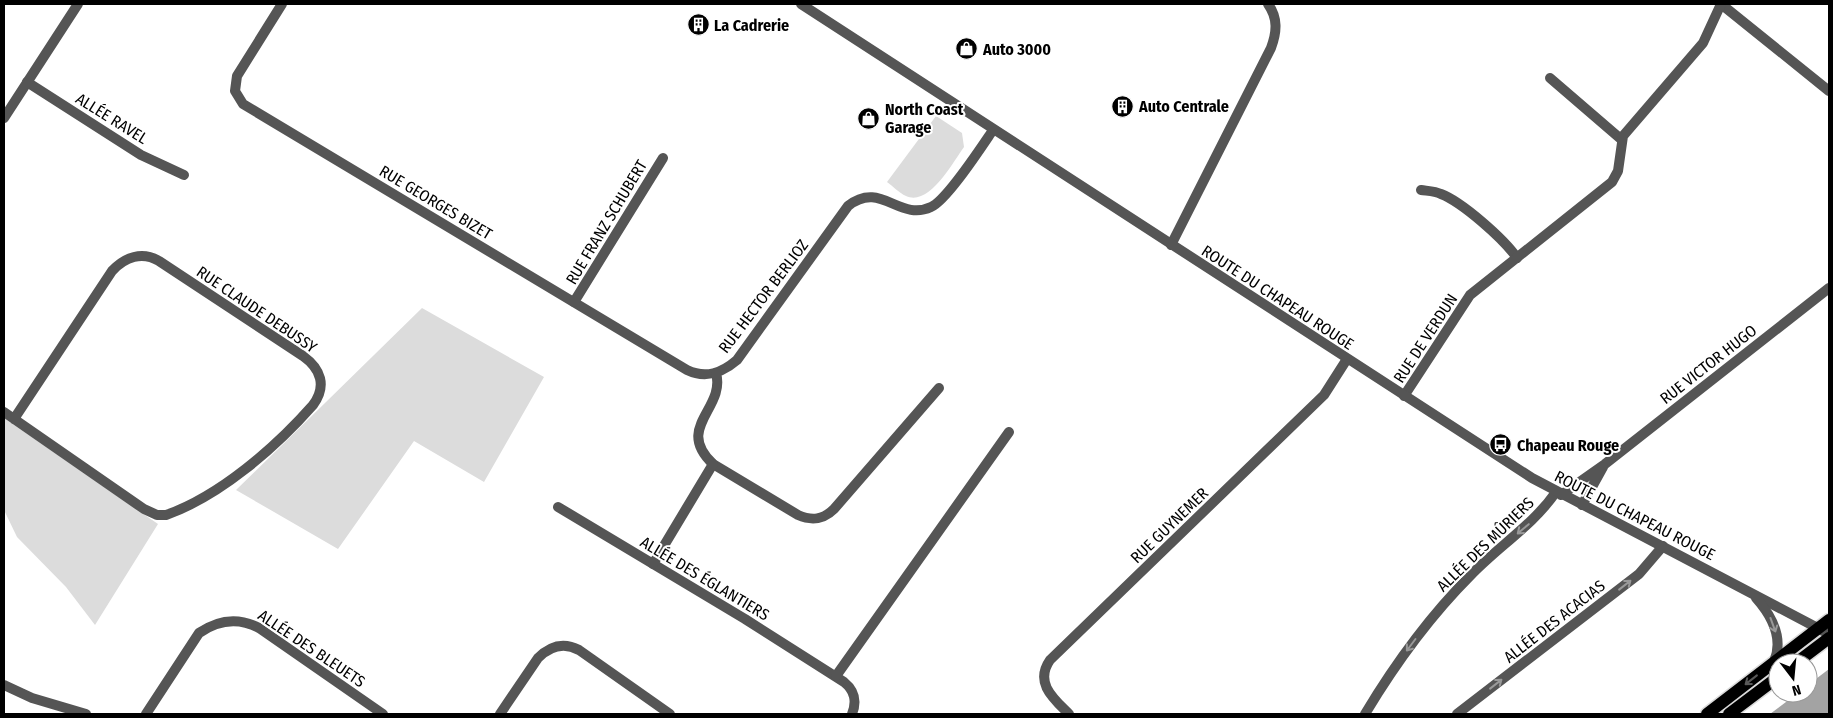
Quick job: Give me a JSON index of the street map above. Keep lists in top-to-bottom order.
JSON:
{
  "streets": {
    "street": [
      "ALLÉE RAVEL",
      "RUE GEORGES BIZET",
      "RUE FRANZ SCHUBERT",
      "RUE HECTOR BERLIOZ",
      "ROUTE DU CHAPEAU ROUGE",
      "RUE CLAUDE DEBUSSY",
      "RUE DE VERDUN",
      "RUE VICTOR HUGO",
      "RUE GUYNEMER",
      "ALLÉE DES MÛRIERS",
      "ALLÉE DES ÉGLANTIERS",
      "ALLÉE DES ACACIAS",
      "ALLÉE DES BLEUETS"
    ]
  },
  "crossings": [
    ["RUE GEORGES BIZET", "RUE FRANZ SCHUBERT"],
    ["RUE GEORGES BIZET", "RUE HECTOR BERLIOZ"],
    ["RUE HECTOR BERLIOZ", "ROUTE DU CHAPEAU ROUGE"],
    ["ROUTE DU CHAPEAU ROUGE", "RUE DE VERDUN"],
    ["ROUTE DU CHAPEAU ROUGE", "RUE VICTOR HUGO"],
    ["ROUTE DU CHAPEAU ROUGE", "RUE GUYNEMER"],
    ["ROUTE DU CHAPEAU ROUGE", "ALLÉE DES MÛRIERS"],
    ["ROUTE DU CHAPEAU ROUGE", "ALLÉE DES ACACIAS"],
    ["RUE VICTOR HUGO", "ALLÉE DES MÛRIERS"]
  ],
  "one_way": ["ALLÉE DES MÛRIERS", "ALLÉE DES ACACIAS"],
  "places": {
    "building": ["La Cadrerie", "Auto Centrale"],
    "shop": ["Auto 3000", "North Coast Garage"],
    "bus stop": ["Chapeau Rouge"]
  },
  "north": "bottom"
}
